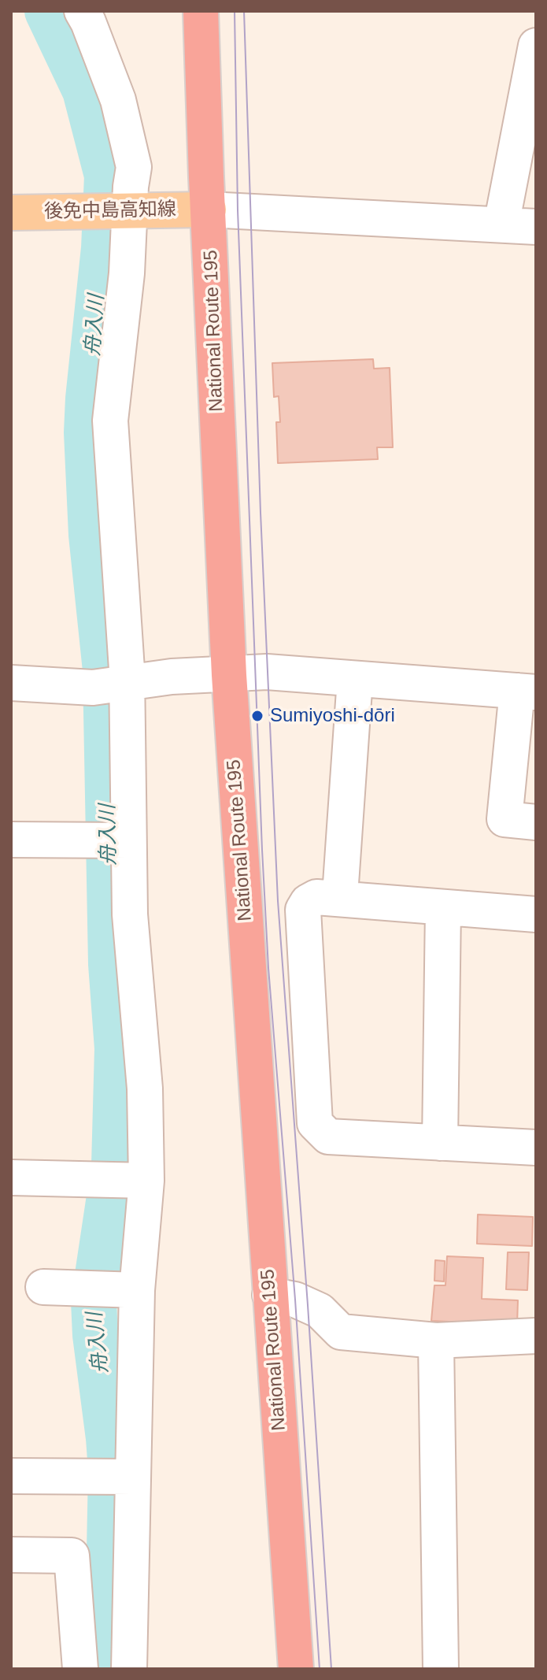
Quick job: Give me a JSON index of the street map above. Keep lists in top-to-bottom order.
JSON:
{
  "streets": {
    "highway": ["National Route 195"],
    "main road": ["後免中島高知線"]
  },
  "crossings": [
    ["後免中島高知線", "National Route 195"]
  ],
  "water": ["舟入川"],
  "places": ["Sumiyoshi-dōri"]
}
